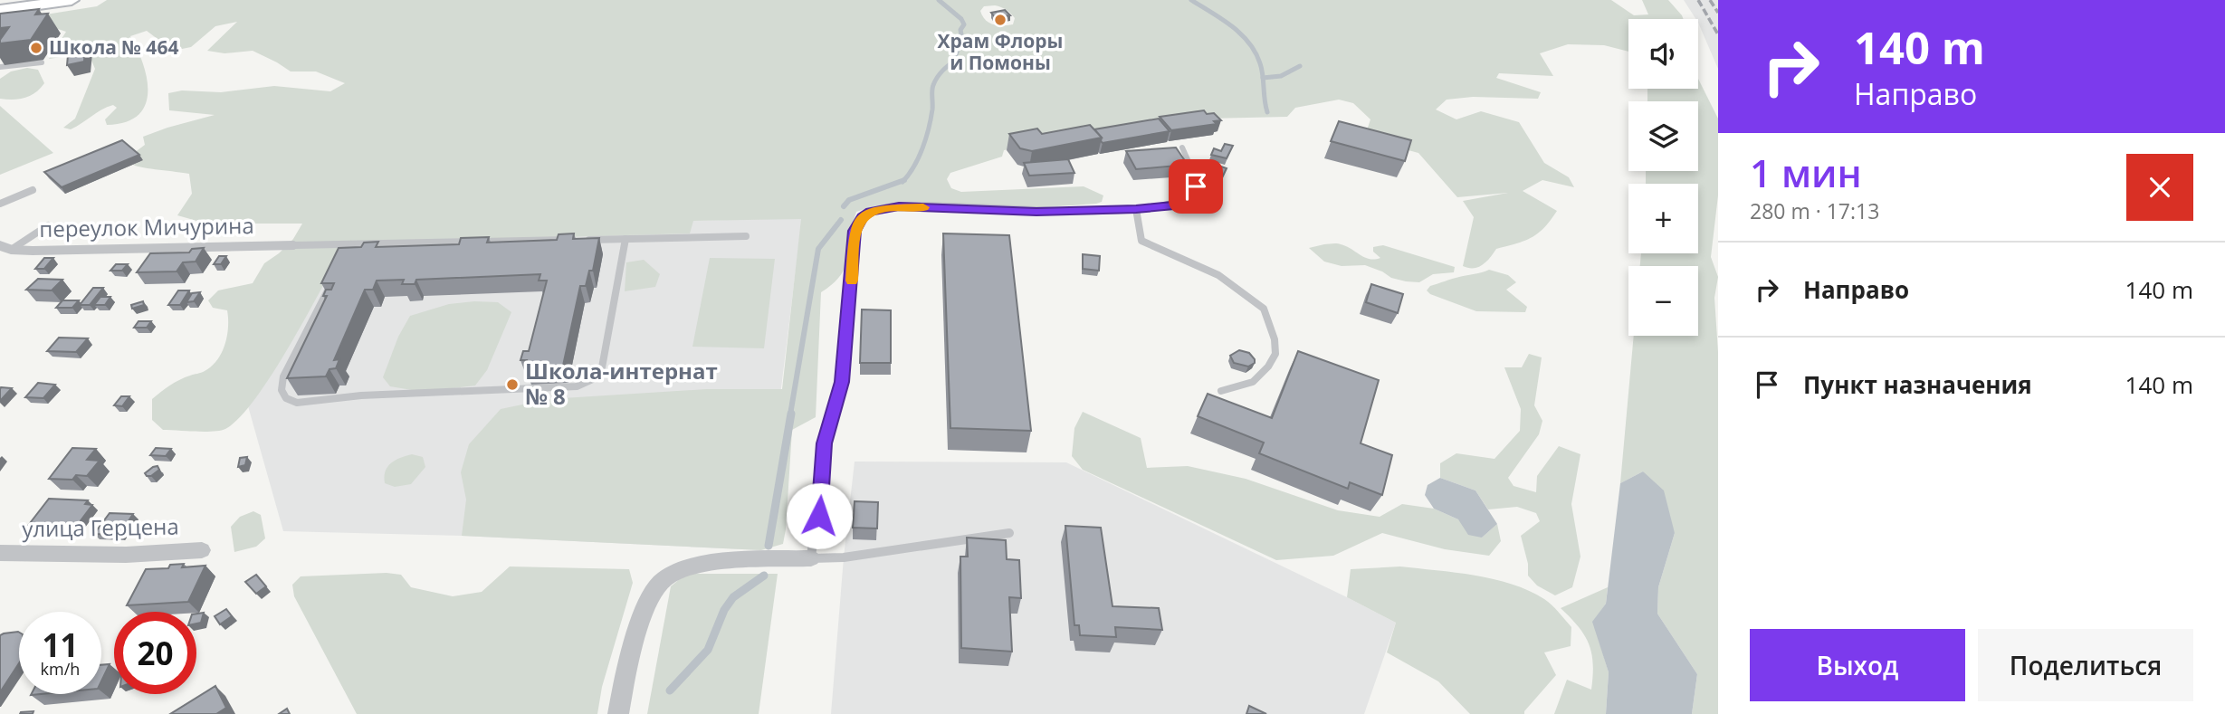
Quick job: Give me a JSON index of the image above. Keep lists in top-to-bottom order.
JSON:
{
  "streets": {
    "street": ["переулок Мичурина", "улица Герцена"]
  },
  "places": ["Храм Флоры и Помоны", "Школа № 464", "Школа-интернат № 8"],
  "page": {
    "turn": ["140 m", "Направо"],
    "map_buttons": ["+", "−"],
    "heading": ["1 мин", "280 m · 17:13"],
    "list": [
      {
        "name": "Направо",
        "value": "140 m"
      },
      {
        "name": "Пункт назначения",
        "value": "140 m"
      }
    ],
    "speed": "11 km/h",
    "limit": "20",
    "buttons": ["Выход", "Поделиться"]
  }
}
